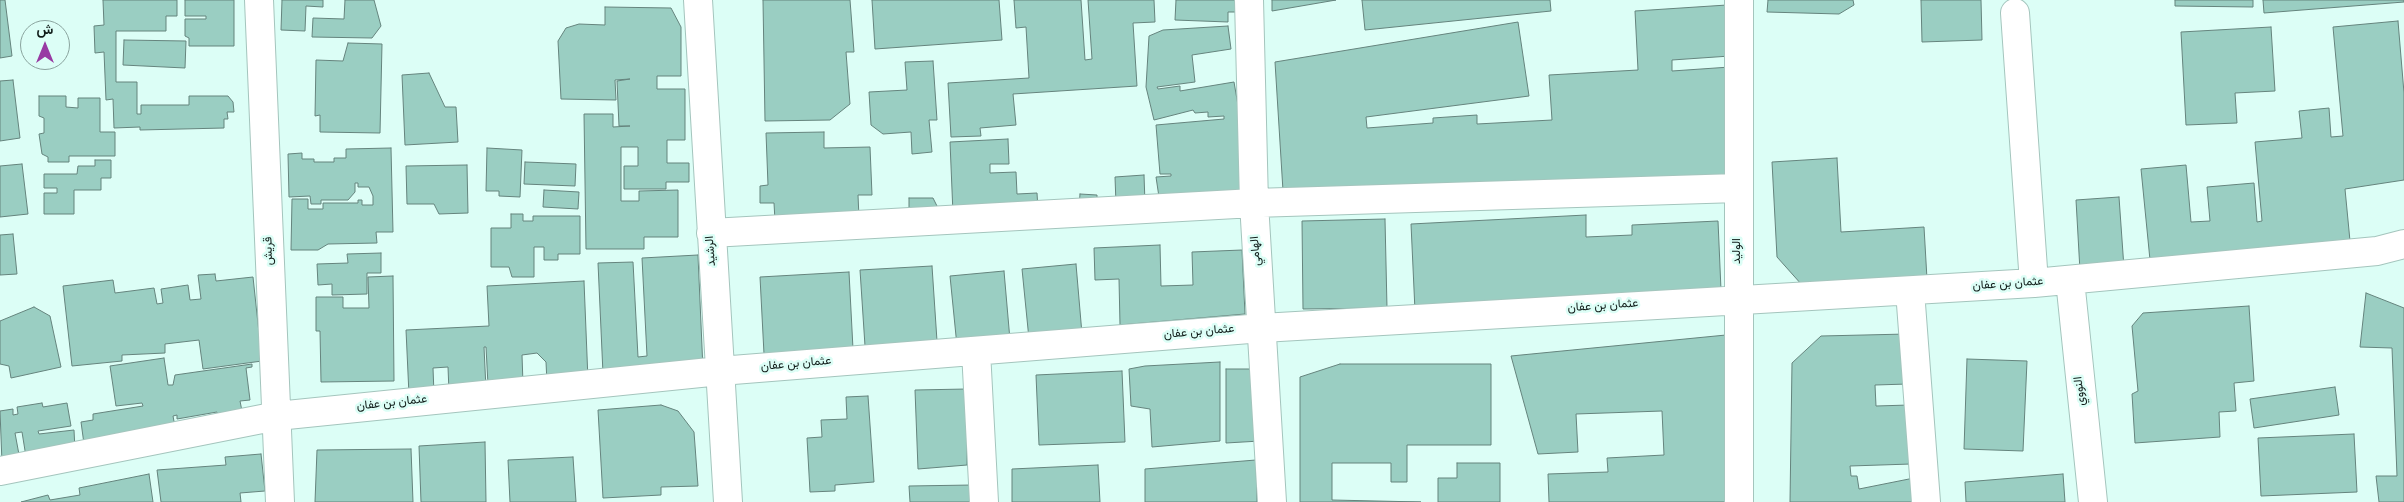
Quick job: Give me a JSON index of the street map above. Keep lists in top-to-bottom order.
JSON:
{
  "streets": {
    "street": [
      "قريش",
      "الرشيد",
      "الهامي",
      "الوليد",
      "عثمان بن عفان",
      "النووي"
    ]
  },
  "crossings": [
    ["قريش", "عثمان بن عفان"],
    ["الرشيد", "عثمان بن عفان"],
    ["الهامي", "عثمان بن عفان"],
    ["الوليد", "عثمان بن عفان"],
    ["عثمان بن عفان", "النووي"]
  ],
  "north": "top"
}
